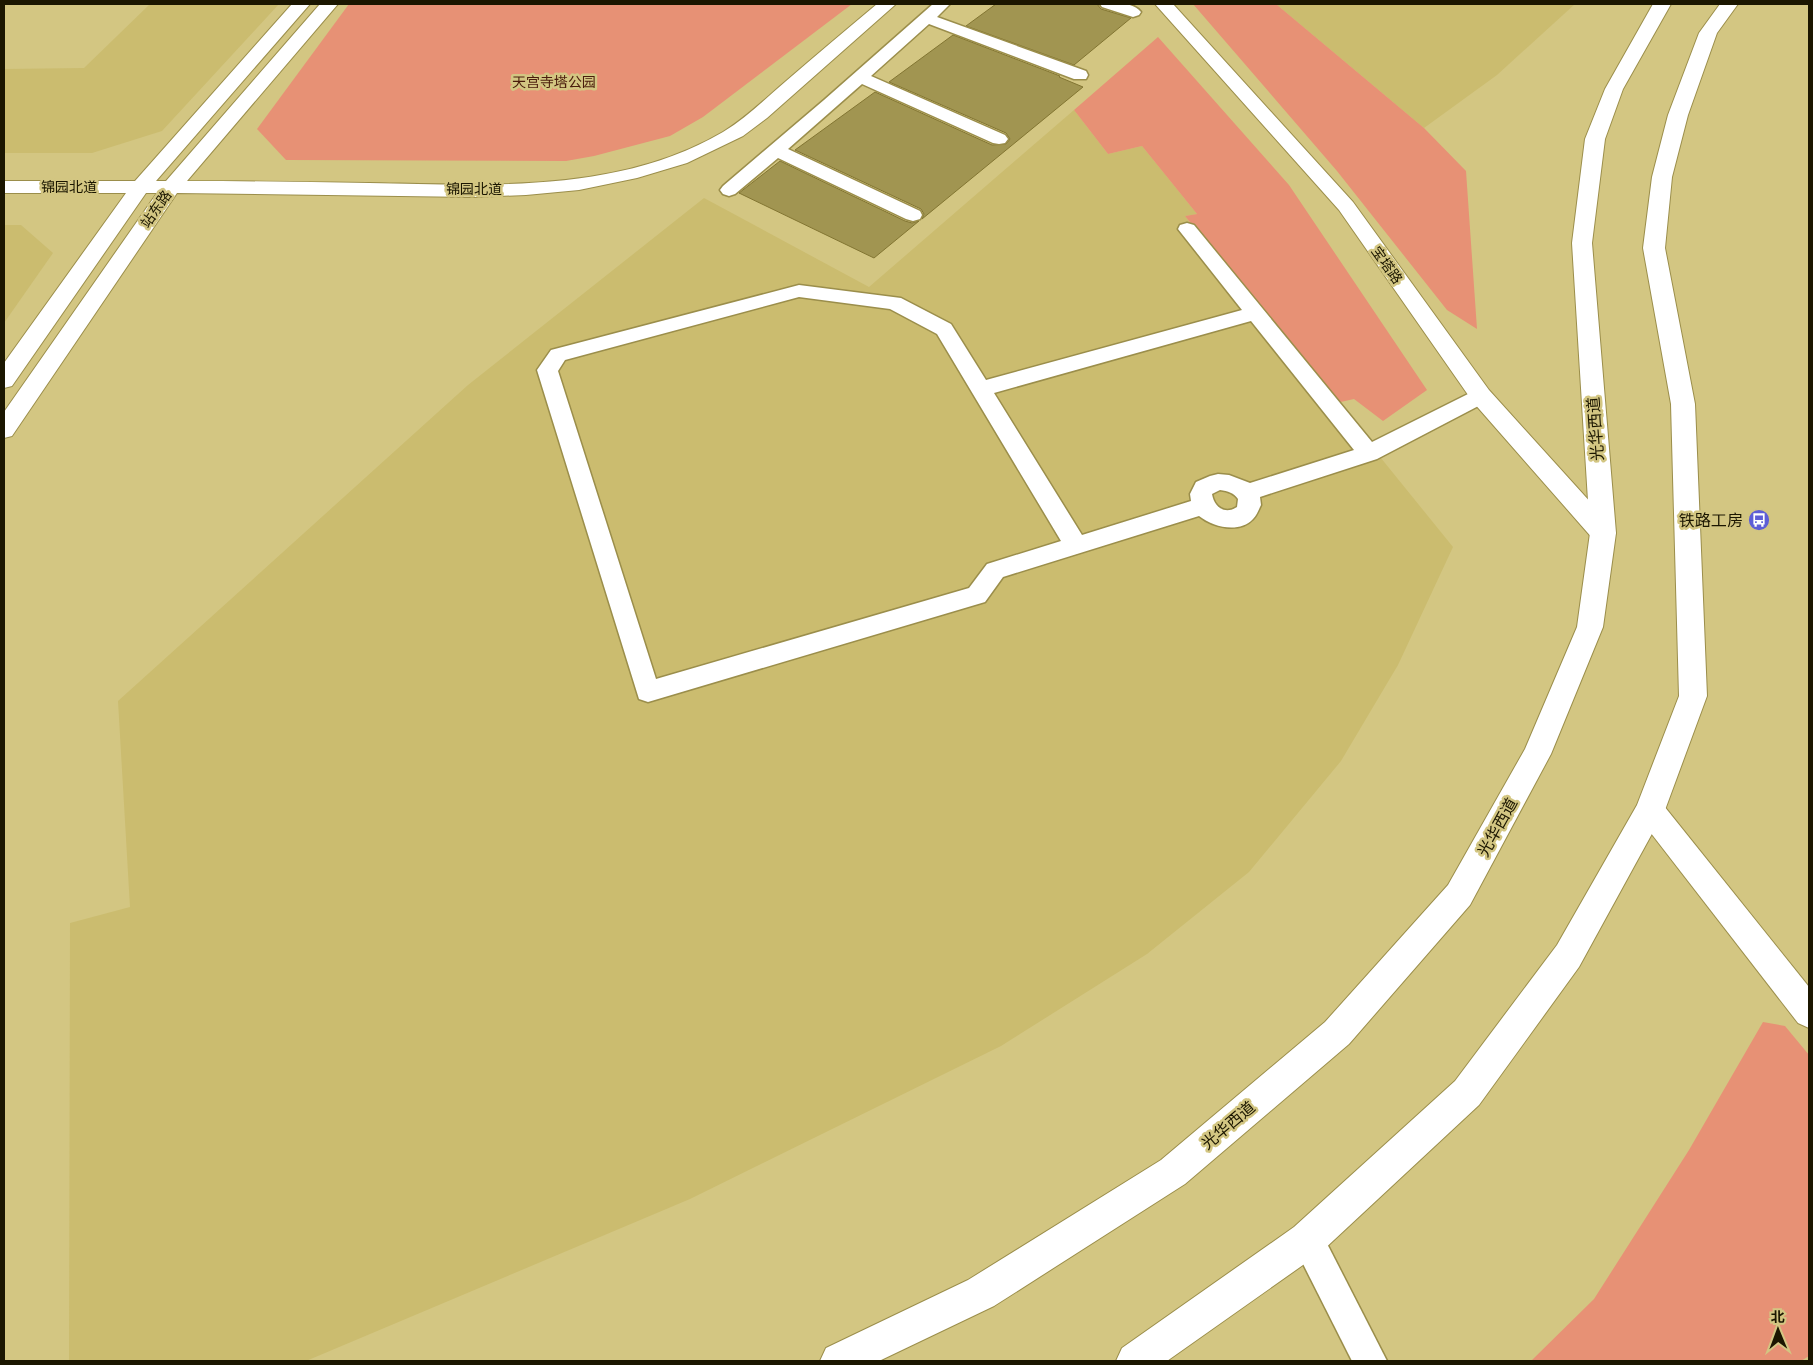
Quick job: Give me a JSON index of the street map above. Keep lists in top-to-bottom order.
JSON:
{
  "streets": {
    "street": [
      "锦园北道",
      "站东路",
      "宝塔路",
      "光华西道"
    ]
  },
  "crossings": [
    ["锦园北道", "站东路"],
    ["宝塔路", "光华西道"]
  ],
  "parks": ["天宫寺塔公园"],
  "places": {
    "bus stop": ["铁路工房"]
  },
  "north": "top"
}
